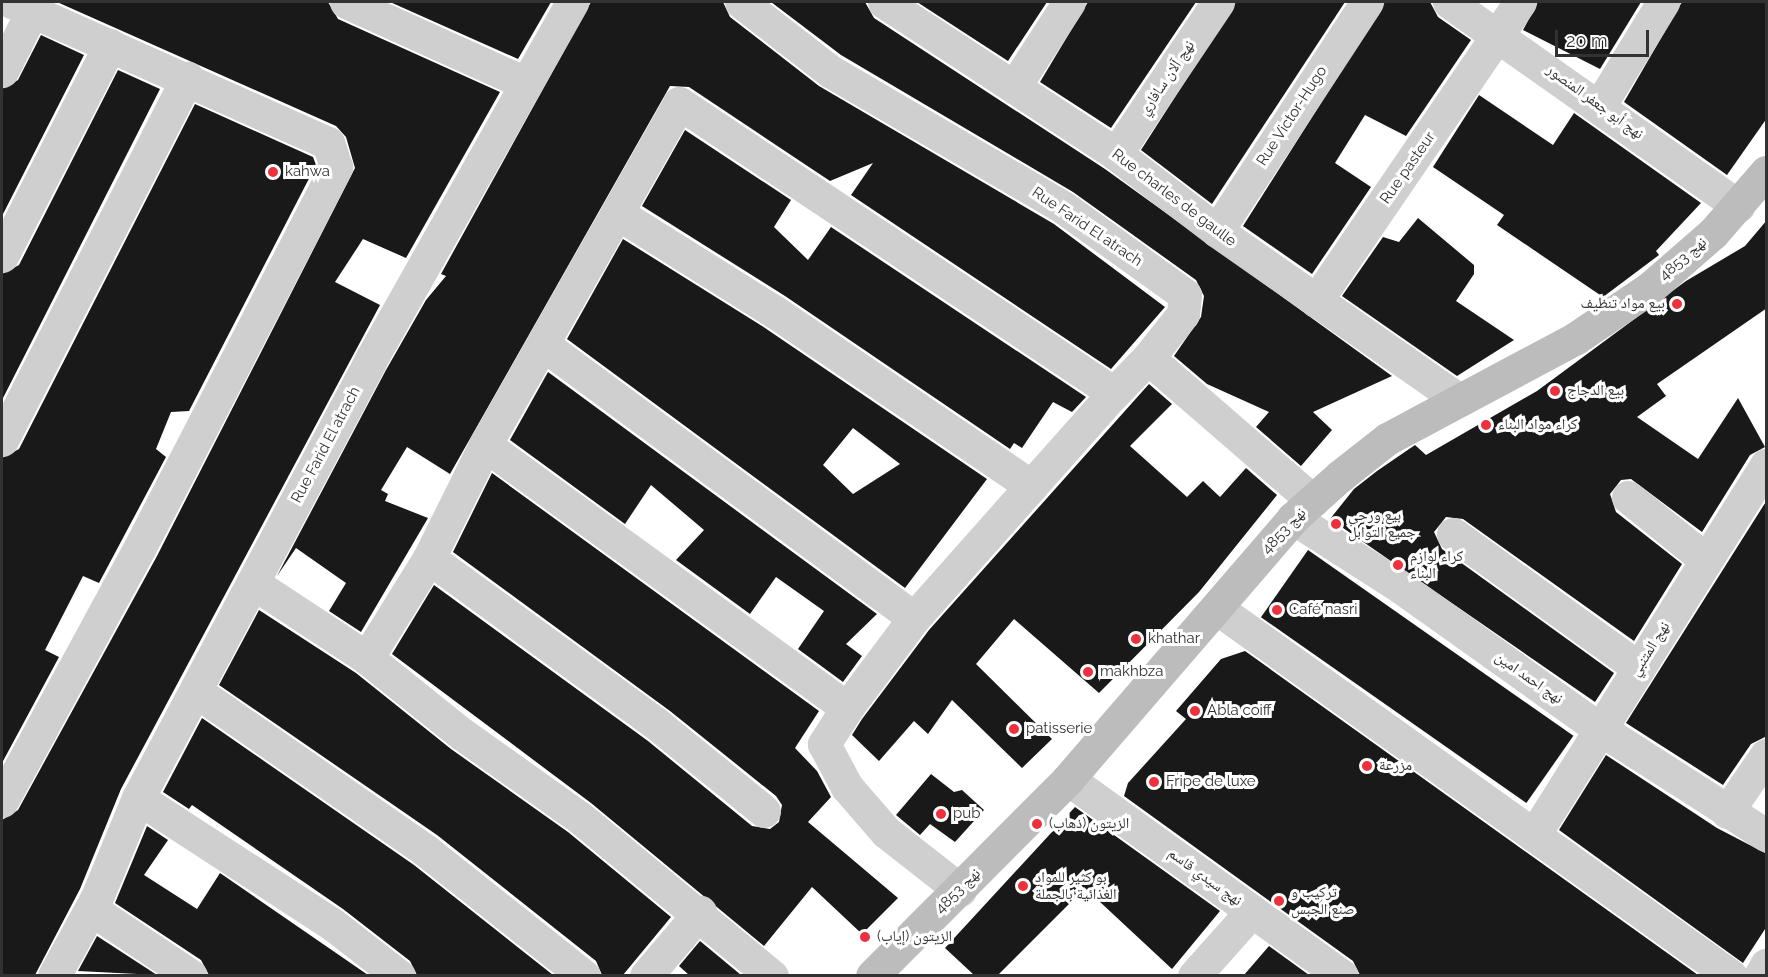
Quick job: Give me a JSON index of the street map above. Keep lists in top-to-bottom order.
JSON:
{
  "streets": {
    "street": [
      "نهج آلان سافاري",
      "نهج أبو جعفر المنصور",
      "Rue Victor-Hugo",
      "Rue pasteur",
      "Rue charles de gaulle",
      "Rue Farid El atrach",
      "نهج 4853",
      "نهج المتنبي",
      "نهج احمد امين",
      "نهج سيدي قاسم"
    ]
  },
  "crossings": [
    ["نهج آلان سافاري", "Rue charles de gaulle"],
    ["نهج أبو جعفر المنصور", "Rue pasteur"],
    ["نهج أبو جعفر المنصور", "نهج 4853"],
    ["Rue Victor-Hugo", "Rue charles de gaulle"],
    ["Rue pasteur", "Rue charles de gaulle"],
    ["Rue charles de gaulle", "نهج 4853"],
    ["نهج 4853", "نهج احمد امين"],
    ["نهج 4853", "نهج سيدي قاسم"],
    ["نهج المتنبي", "نهج احمد امين"]
  ],
  "places": [
    "kahwa",
    "بيع مواد تنظيف",
    "بيع الدجاج",
    "كراء مواد البناء",
    "بيع ورحي جميع التوابل",
    "كراء لوازم البناء",
    "Café nasri",
    "khathar",
    "makhbza",
    "Abla coiff",
    "patisserie",
    "مزرعة",
    "Fripe de luxe",
    "pub",
    "الزيتون (ذهاب)",
    "بو كثير للمواد الغذائية بالجملة",
    "تركيب و صنع الجبس",
    "الزيتون (إياب)"
  ],
  "scale_bar": "20 m"
}
